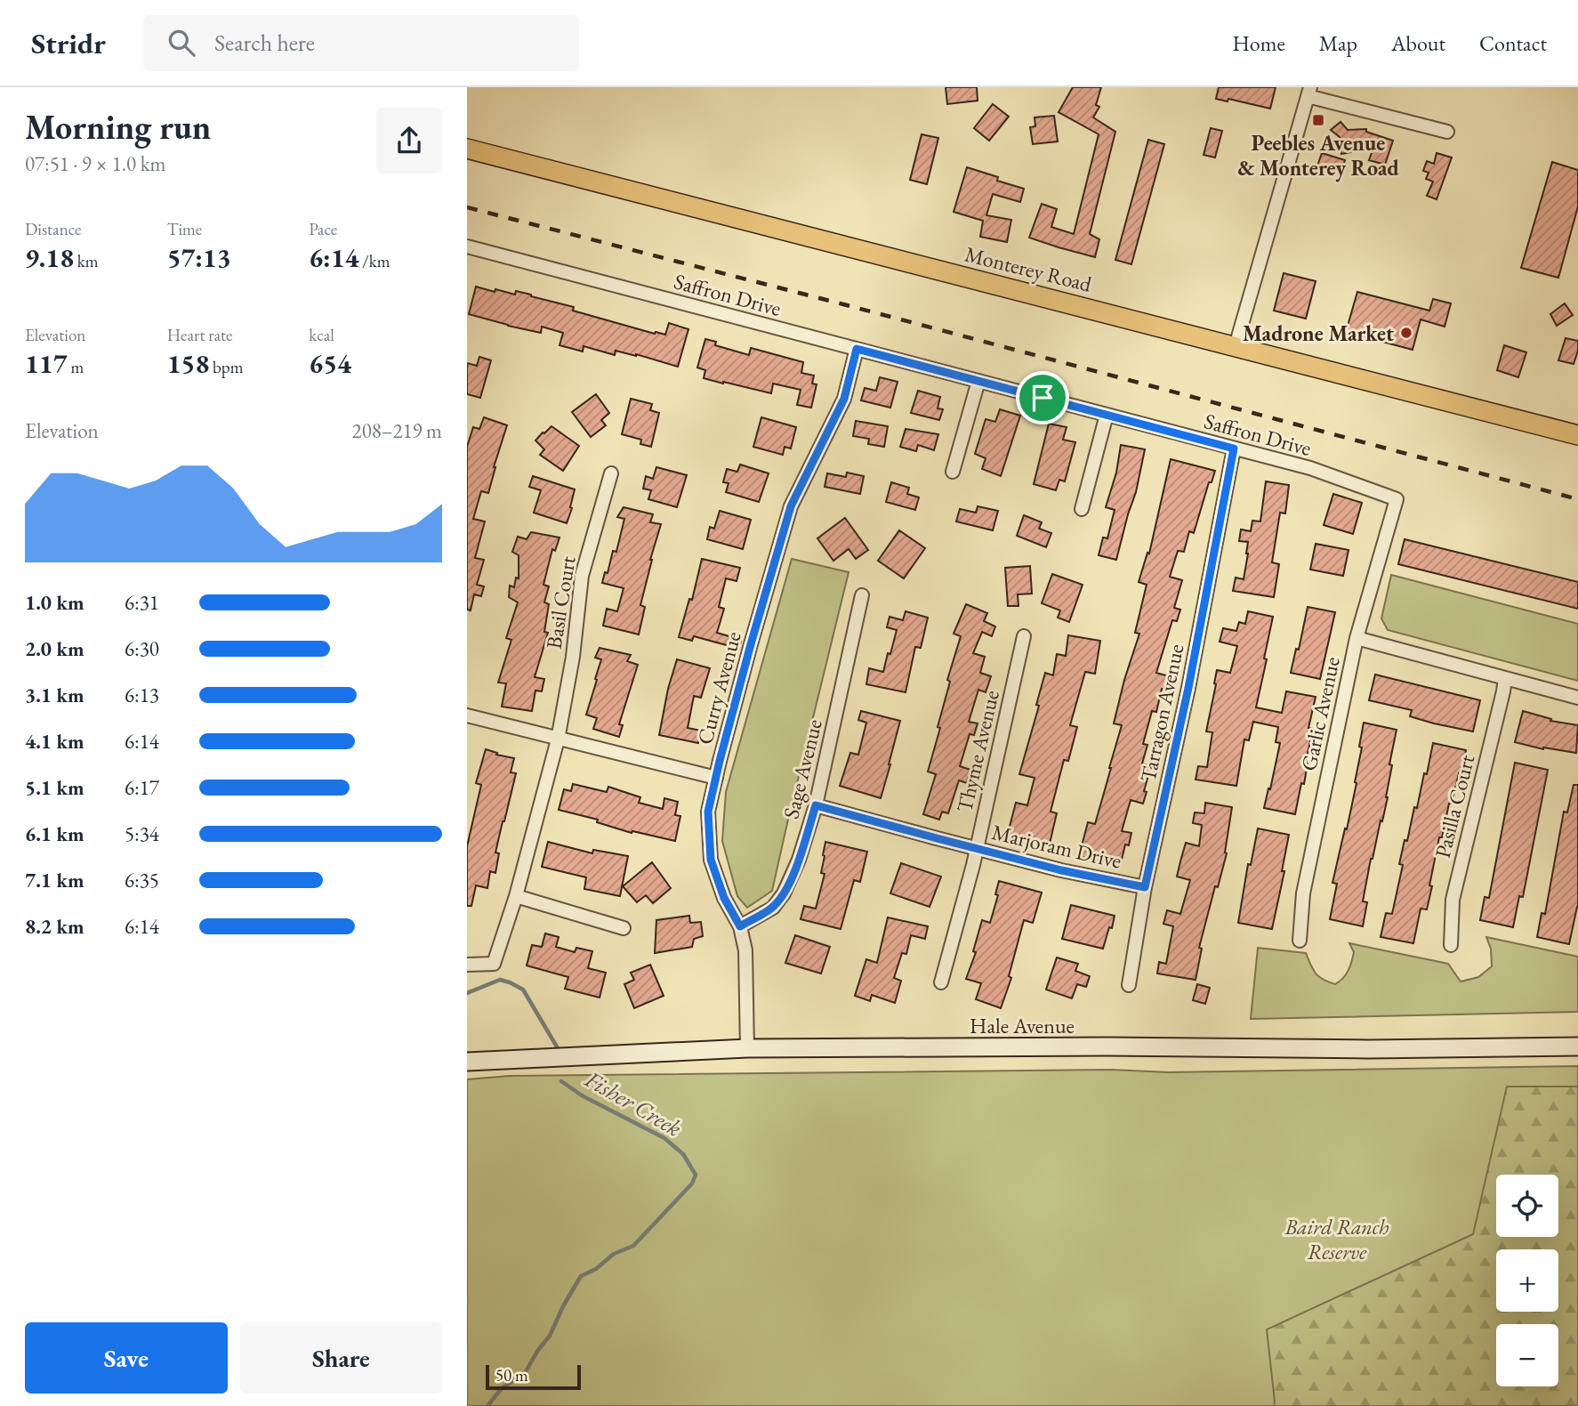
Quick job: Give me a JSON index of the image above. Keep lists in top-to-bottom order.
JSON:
{
  "streets": {
    "main road": ["Monterey Road", "Hale Avenue"],
    "street": [
      "Saffron Drive",
      "Basil Court",
      "Curry Avenue",
      "Tarragon Avenue",
      "Garlic Avenue",
      "Thyme Avenue",
      "Sage Avenue",
      "Pasilla Court",
      "Marjoram Drive"
    ]
  },
  "crossings": [
    ["Saffron Drive", "Curry Avenue"],
    ["Saffron Drive", "Tarragon Avenue"],
    ["Saffron Drive", "Garlic Avenue"],
    ["Curry Avenue", "Sage Avenue"],
    ["Curry Avenue", "Hale Avenue"],
    ["Tarragon Avenue", "Marjoram Drive"],
    ["Thyme Avenue", "Marjoram Drive"],
    ["Sage Avenue", "Marjoram Drive"]
  ],
  "water": ["Fisher Creek"],
  "parks": ["Baird Ranch Reserve"],
  "places": {
    "transit": ["Peebles Avenue & Monterey Road"],
    "other": ["Madrone Market"]
  },
  "scale_bar": "50 m",
  "page": {
    "header": "Stridr",
    "search": "Search here",
    "nav": [
      "Home",
      "Map",
      "About",
      "Contact"
    ],
    "heading": ["Morning run", "07:51 · 9 × 1.0 km"],
    "stats": [
      ["Distance", "9.18 km"],
      ["Time", "57:13"],
      ["Pace", "6:14 /km"],
      ["Elevation", "117 m"],
      ["Heart rate", "158 bpm"],
      ["kcal", "654"]
    ],
    "chart": ["Elevation", "208–219 m"],
    "list": [
      {
        "name": "1.0 km",
        "note": "6:31"
      },
      {
        "name": "2.0 km",
        "note": "6:30"
      },
      {
        "name": "3.1 km",
        "note": "6:13"
      },
      {
        "name": "4.1 km",
        "note": "6:14"
      },
      {
        "name": "5.1 km",
        "note": "6:17"
      },
      {
        "name": "6.1 km",
        "note": "5:34"
      },
      {
        "name": "7.1 km",
        "note": "6:35"
      },
      {
        "name": "8.2 km",
        "note": "6:14"
      }
    ],
    "map_buttons": ["+", "−"],
    "buttons": ["Save", "Share"],
    "scale": "50 m"
  }
}
